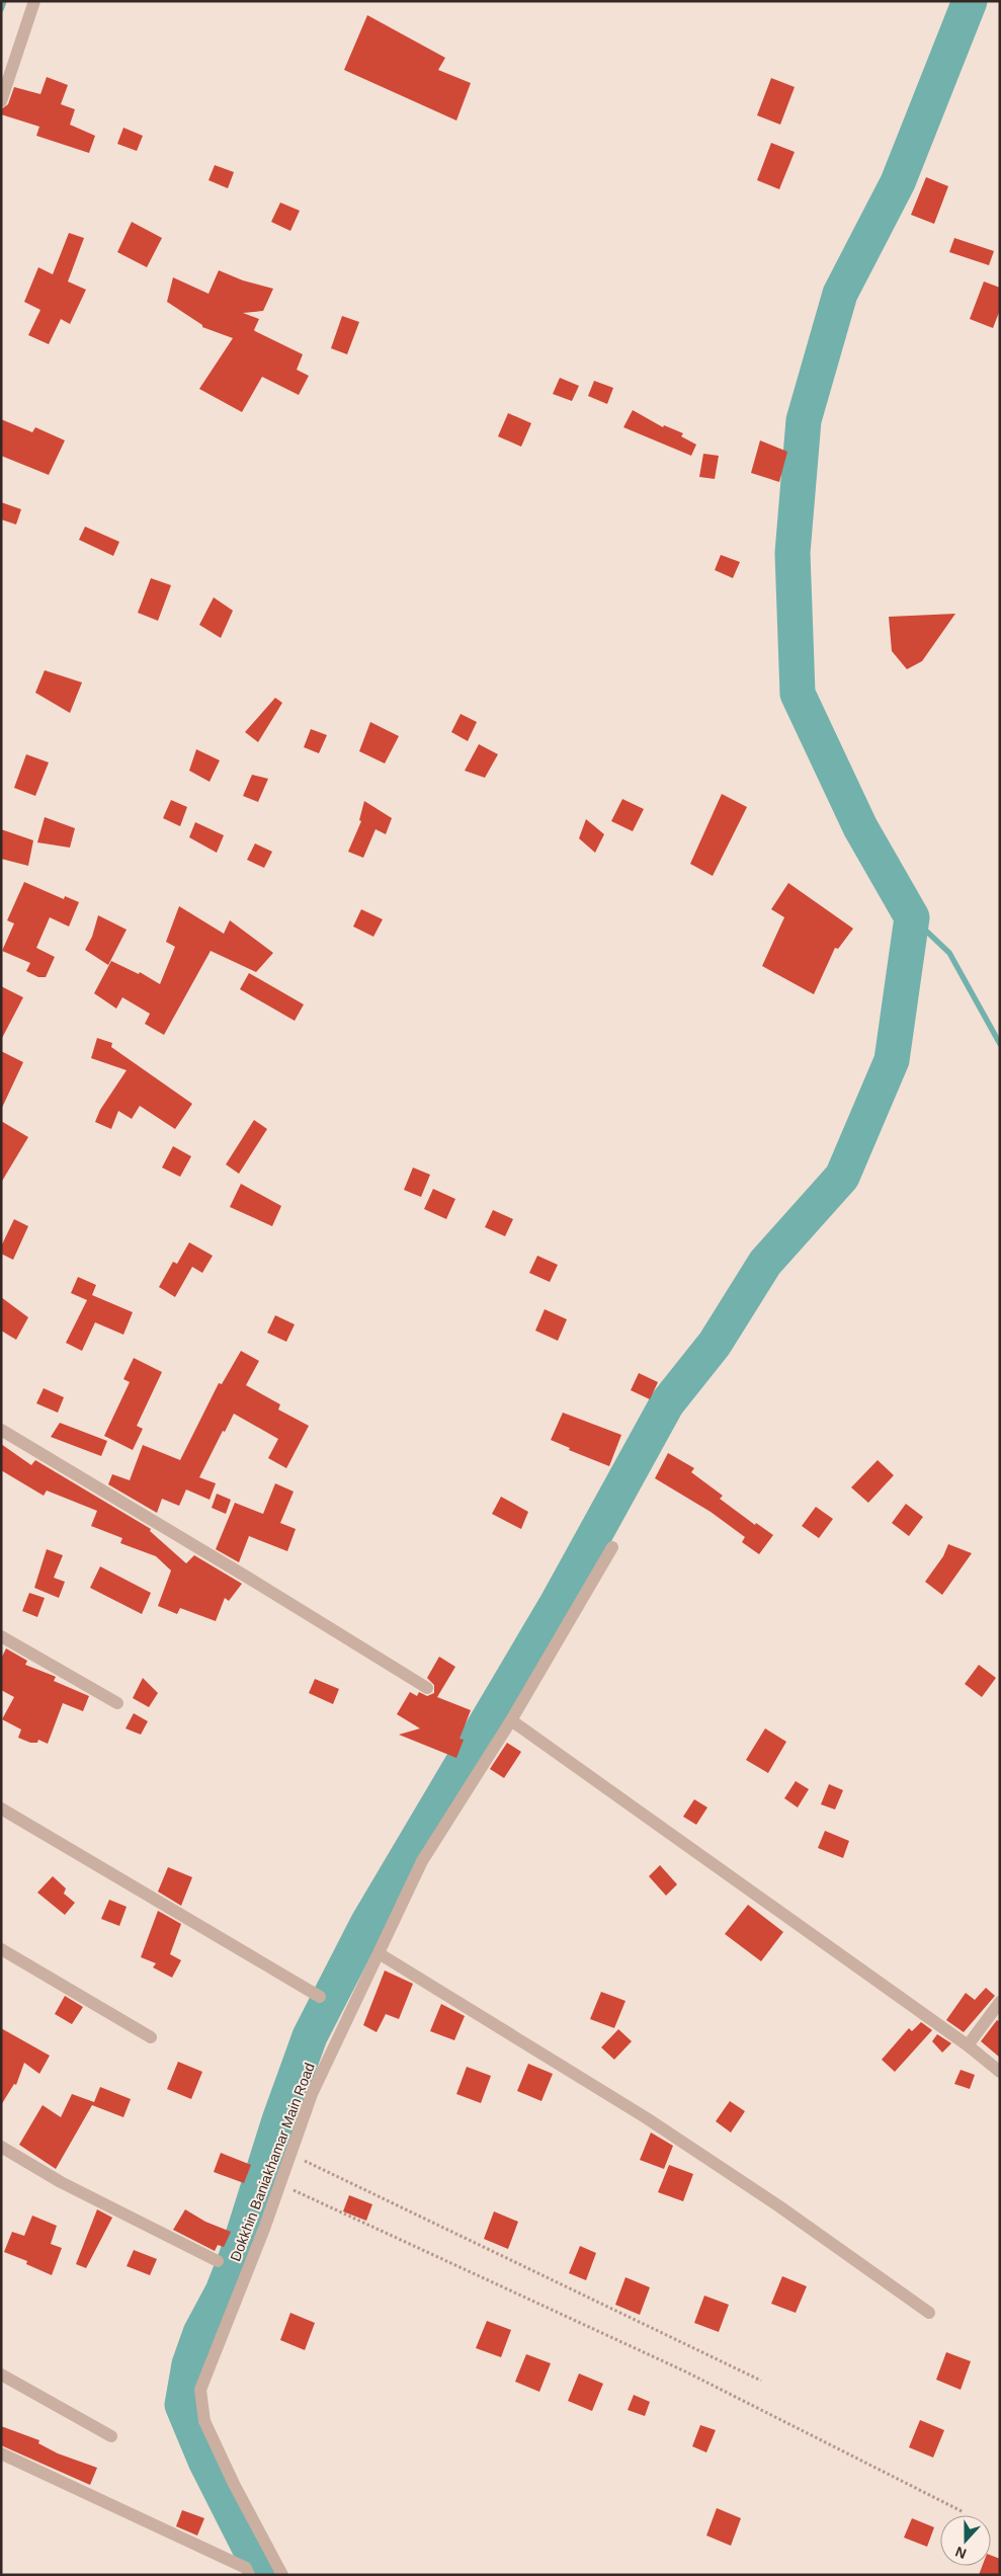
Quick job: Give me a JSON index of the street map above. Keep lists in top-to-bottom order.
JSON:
{
  "streets": {
    "street": ["Dokkhin Baniakhamar Main Road"]
  },
  "north": "bottom"
}
